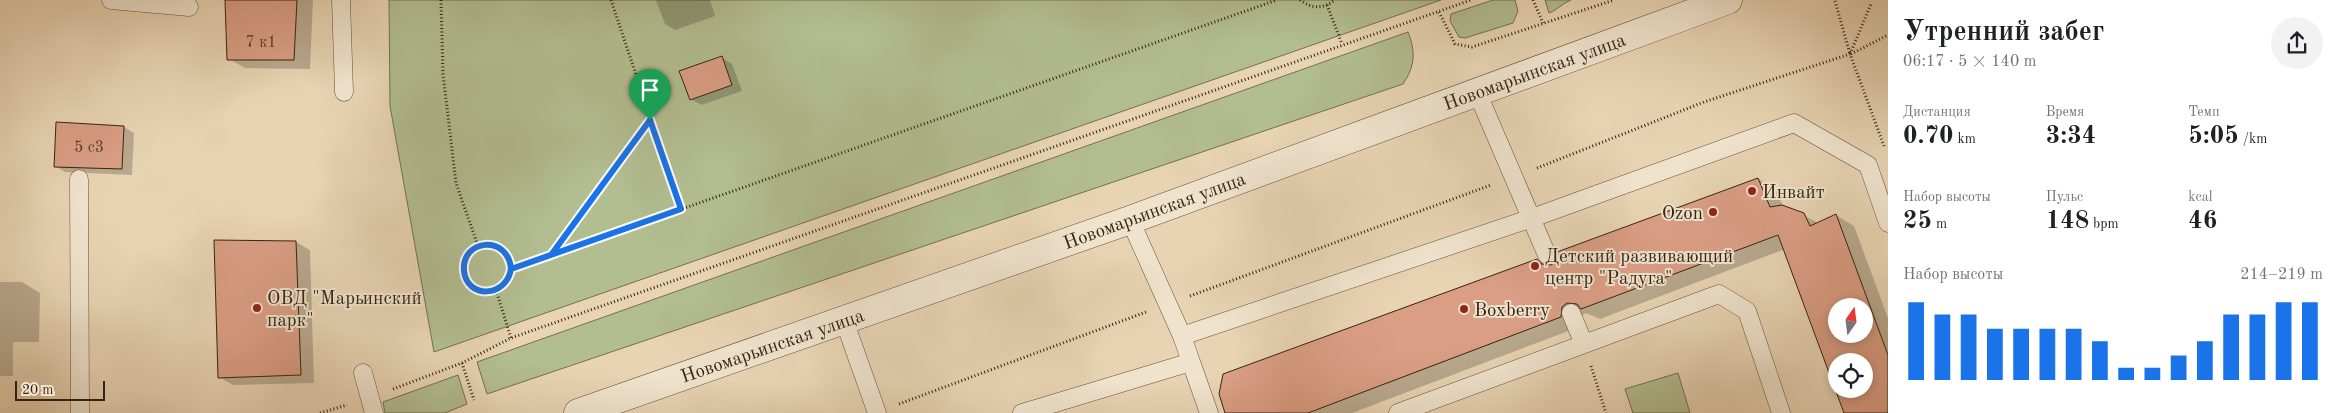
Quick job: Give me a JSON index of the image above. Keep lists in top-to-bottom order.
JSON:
{
  "streets": {
    "street": ["Новомарьинская улица"]
  },
  "places": [
    "Инвайт",
    "Ozon",
    "Детский развивающий центр \"Радуга\"",
    "ОВД \"Марьинский парк\"",
    "Boxberry"
  ],
  "house_numbers": ["7 к1", "5 с3"],
  "scale_bar": "20 m",
  "north": "top",
  "page": {
    "heading": ["Утренний забег", "06:17 · 5 × 140 m"],
    "stats": [
      ["Дистанция", "0.70 km"],
      ["Время", "3:34"],
      ["Темп", "5:05 /km"],
      ["Набор высоты", "25 m"],
      ["Пульс", "148 bpm"],
      ["kcal", "46"]
    ],
    "chart": ["Набор высоты", "214–219 m"],
    "scale": "20 m"
  }
}
